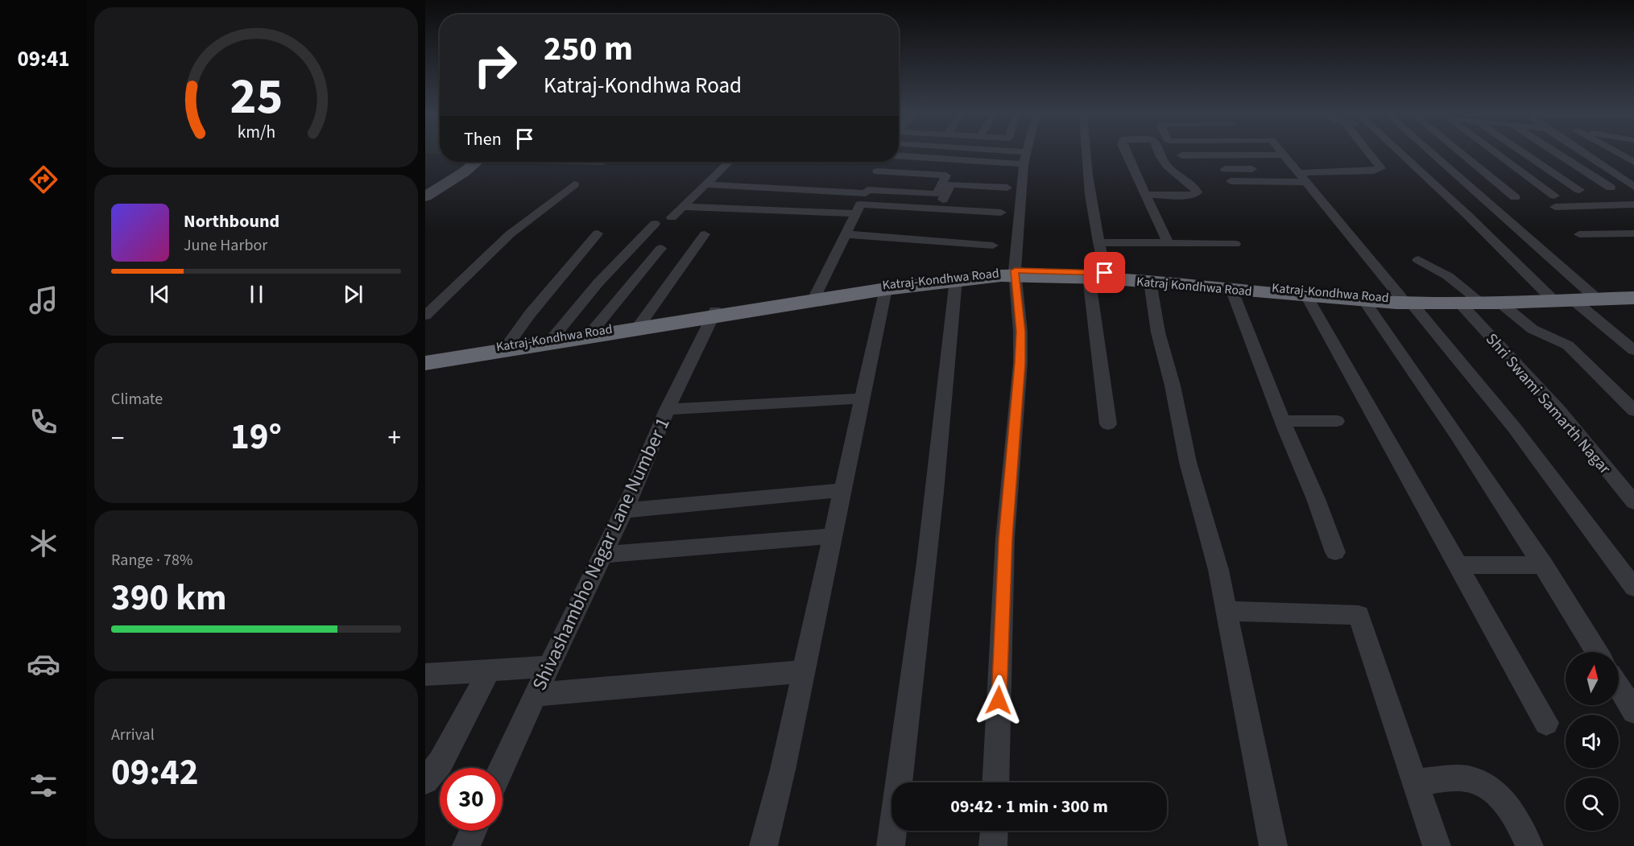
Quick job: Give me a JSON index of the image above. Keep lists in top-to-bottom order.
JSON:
{
  "streets": {
    "highway": ["Katraj-Kondhwa Road", "Katraj Kondhwa Road"],
    "street": ["Shri Swami Samarth Nagar", "Shivashambho Nagar Lane Number 1"]
  },
  "crossings": [
    ["Katraj-Kondhwa Road", "Katraj Kondhwa Road"],
    ["Katraj-Kondhwa Road", "Shivashambho Nagar Lane Number 1"],
    ["Katraj Kondhwa Road", "Shri Swami Samarth Nagar"]
  ],
  "north": "top",
  "page": {
    "tabs": "09:41",
    "turn": ["250 m", "Katraj-Kondhwa Road"],
    "then": "Then",
    "song": ["Northbound", "June Harbor"],
    "tile": [
      "Climate",
      ["Range · 78%", "390 km"],
      ["Arrival", "09:42"]
    ],
    "heat": ["−", "19°", "+"],
    "limit": "30",
    "trip": "09:42 · 1 min · 300 m",
    "gauge": ["25", "km/h"]
  }
}
